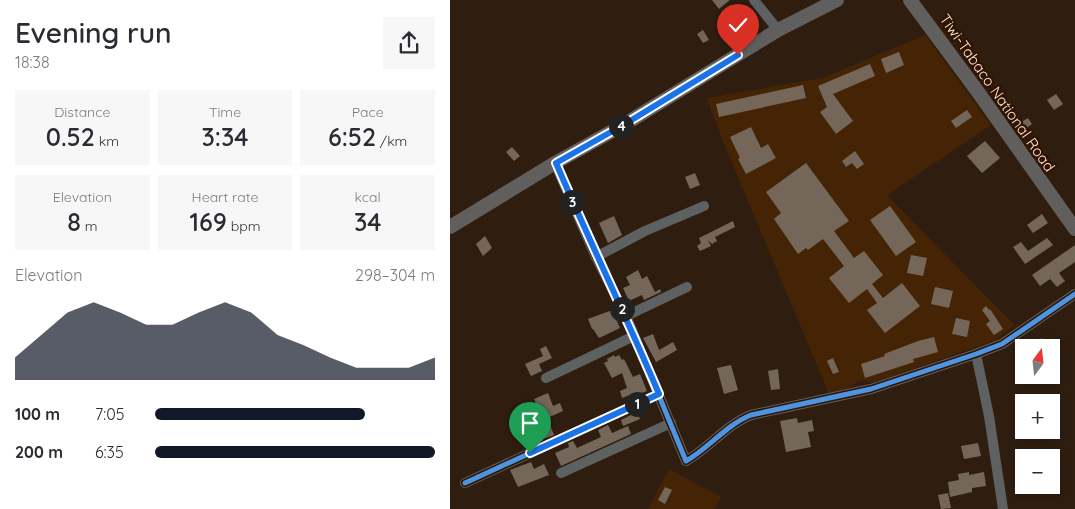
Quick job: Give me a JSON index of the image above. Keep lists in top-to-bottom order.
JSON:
{
  "streets": {
    "main road": ["Tiwi-Tabaco National Road"]
  },
  "north": "top",
  "page": {
    "heading": ["Evening run", "18:38"],
    "stats": [
      ["Distance", "0.52 km"],
      ["Time", "3:34"],
      ["Pace", "6:52 /km"],
      ["Elevation", "8 m"],
      ["Heart rate", "169 bpm"],
      ["kcal", "34"]
    ],
    "pins": [
      "4",
      "3",
      "2",
      "1"
    ],
    "chart": ["Elevation", "298–304 m"],
    "map_buttons": ["+", "−"],
    "list": [
      {
        "name": "100 m",
        "note": "7:05"
      },
      {
        "name": "200 m",
        "note": "6:35"
      }
    ]
  }
}
